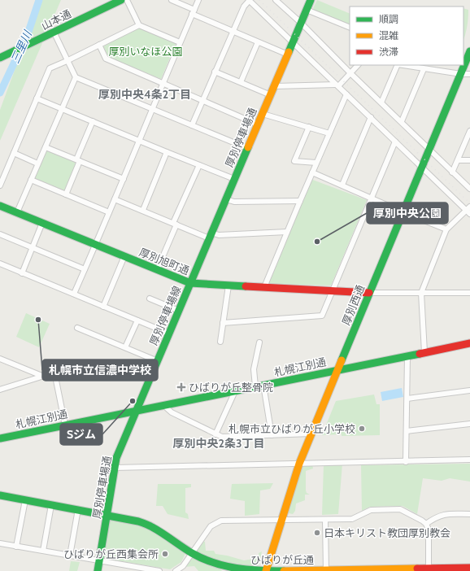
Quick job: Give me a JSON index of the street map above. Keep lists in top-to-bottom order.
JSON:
{
  "streets": {
    "main road": [
      "山本通",
      "厚別停車場通",
      "厚別旭町通",
      "厚別西通",
      "厚別停車場線",
      "札幌江別通",
      "ひばりが丘通"
    ]
  },
  "crossings": [
    ["厚別停車場通", "厚別旭町通"],
    ["厚別停車場通", "厚別停車場線"],
    ["厚別停車場通", "札幌江別通"],
    ["厚別停車場通", "ひばりが丘通"],
    ["厚別旭町通", "厚別西通"],
    ["厚別旭町通", "厚別停車場線"],
    ["厚別西通", "札幌江別通"],
    ["厚別西通", "ひばりが丘通"],
    ["厚別停車場線", "札幌江別通"]
  ],
  "districts": ["厚別中央4条2丁目", "厚別中央2条3丁目"],
  "water": ["三里川"],
  "parks": ["厚別いなほ公園"],
  "places": {
    "other": [
      "厚別中央公園",
      "札幌市立信濃中学校",
      "Sジム",
      "札幌市立ひばりが丘小学校",
      "日本キリスト教団厚別教会",
      "ひばりが丘西集会所"
    ],
    "health": ["ひばりが丘整骨院"]
  },
  "legend": ["順調", "混雑", "渋滞"]
}
